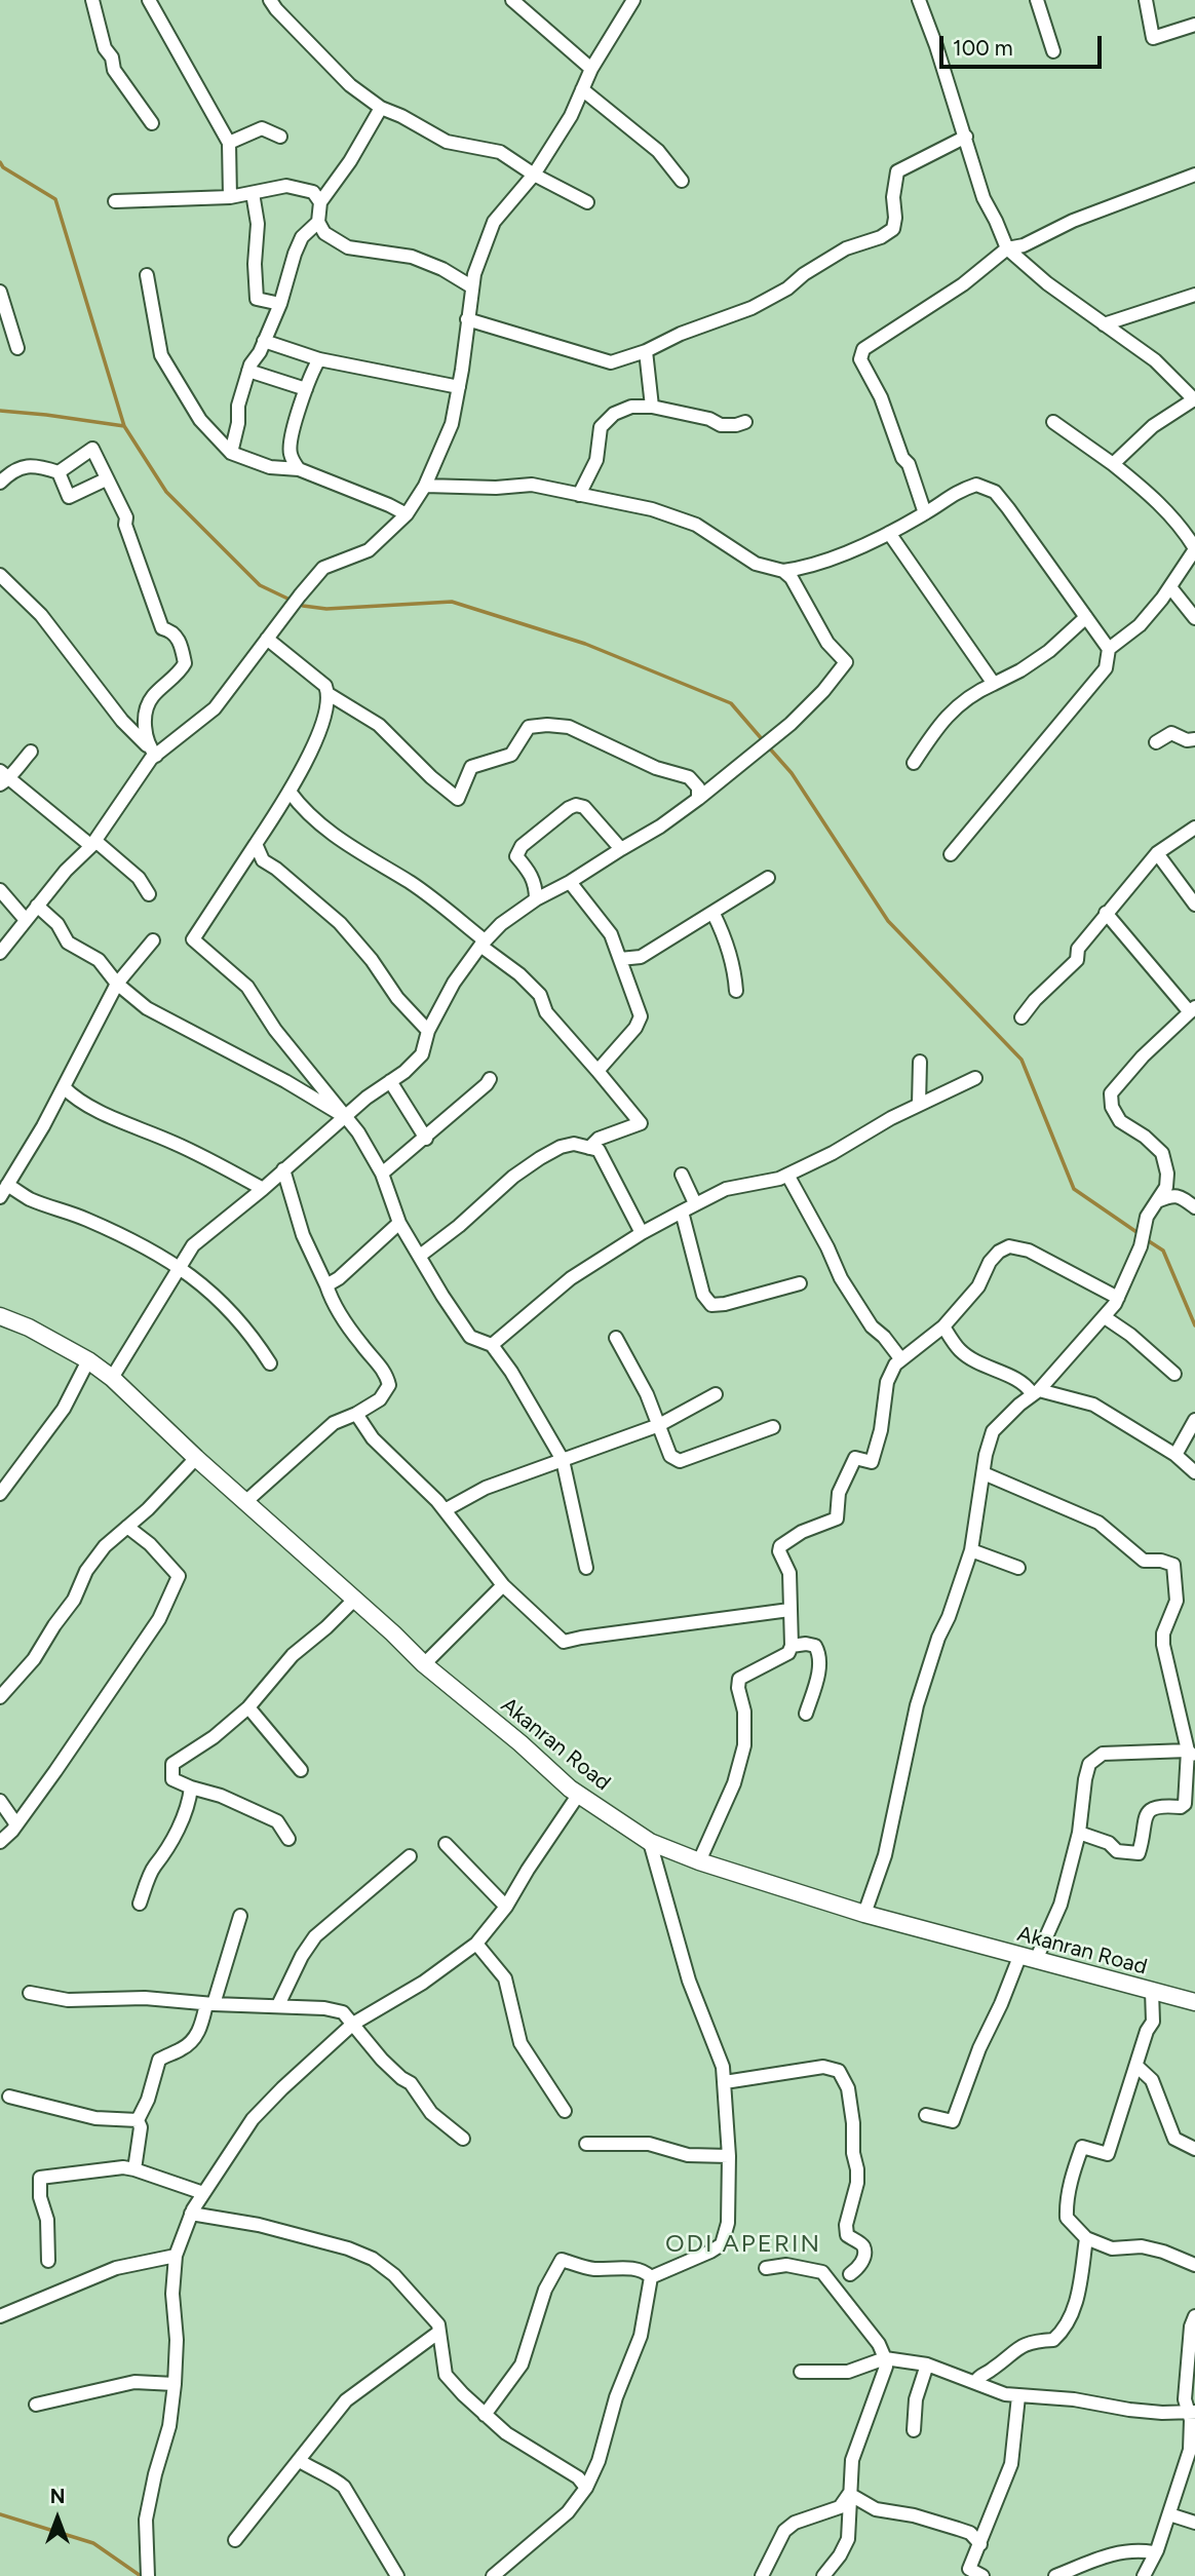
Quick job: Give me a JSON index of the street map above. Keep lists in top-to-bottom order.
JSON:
{
  "streets": {
    "main road": ["Akanran Road"]
  },
  "districts": ["ODI APERIN"],
  "scale_bar": "100 m",
  "north": "top"
}
